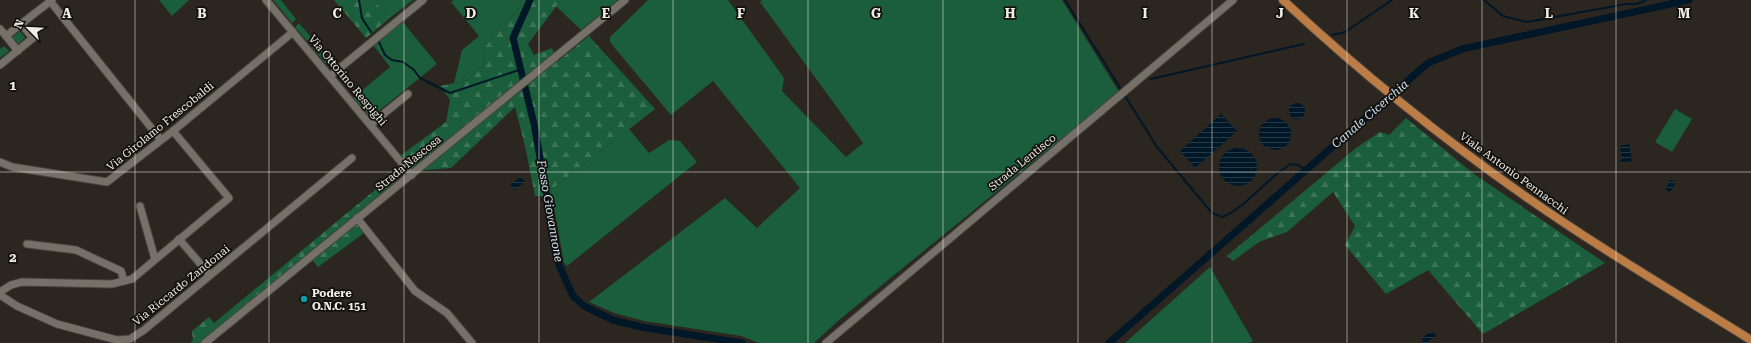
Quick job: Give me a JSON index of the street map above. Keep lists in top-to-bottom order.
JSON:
{
  "streets": {
    "main road": ["Viale Antonio Pennacchi"],
    "street": [
      "Via Ottorino Respighi",
      "Via Girolamo Frescobaldi",
      "Strada Lentisco",
      "Strada Nascosa",
      "Via Riccardo Zandonai"
    ]
  },
  "crossings": [
    ["Via Ottorino Respighi", "Via Girolamo Frescobaldi"],
    ["Via Ottorino Respighi", "Strada Nascosa"]
  ],
  "water": ["Canale Cicerchia", "Fosso Giovannone"],
  "places": ["Podere O.N.C. 151"],
  "north": "top left",
  "grid": {
    "columns": [
      "A",
      "B",
      "C",
      "D",
      "E",
      "F",
      "G",
      "H",
      "I",
      "J",
      "K",
      "L",
      "M"
    ],
    "rows": ["1", "2"]
  }
}
